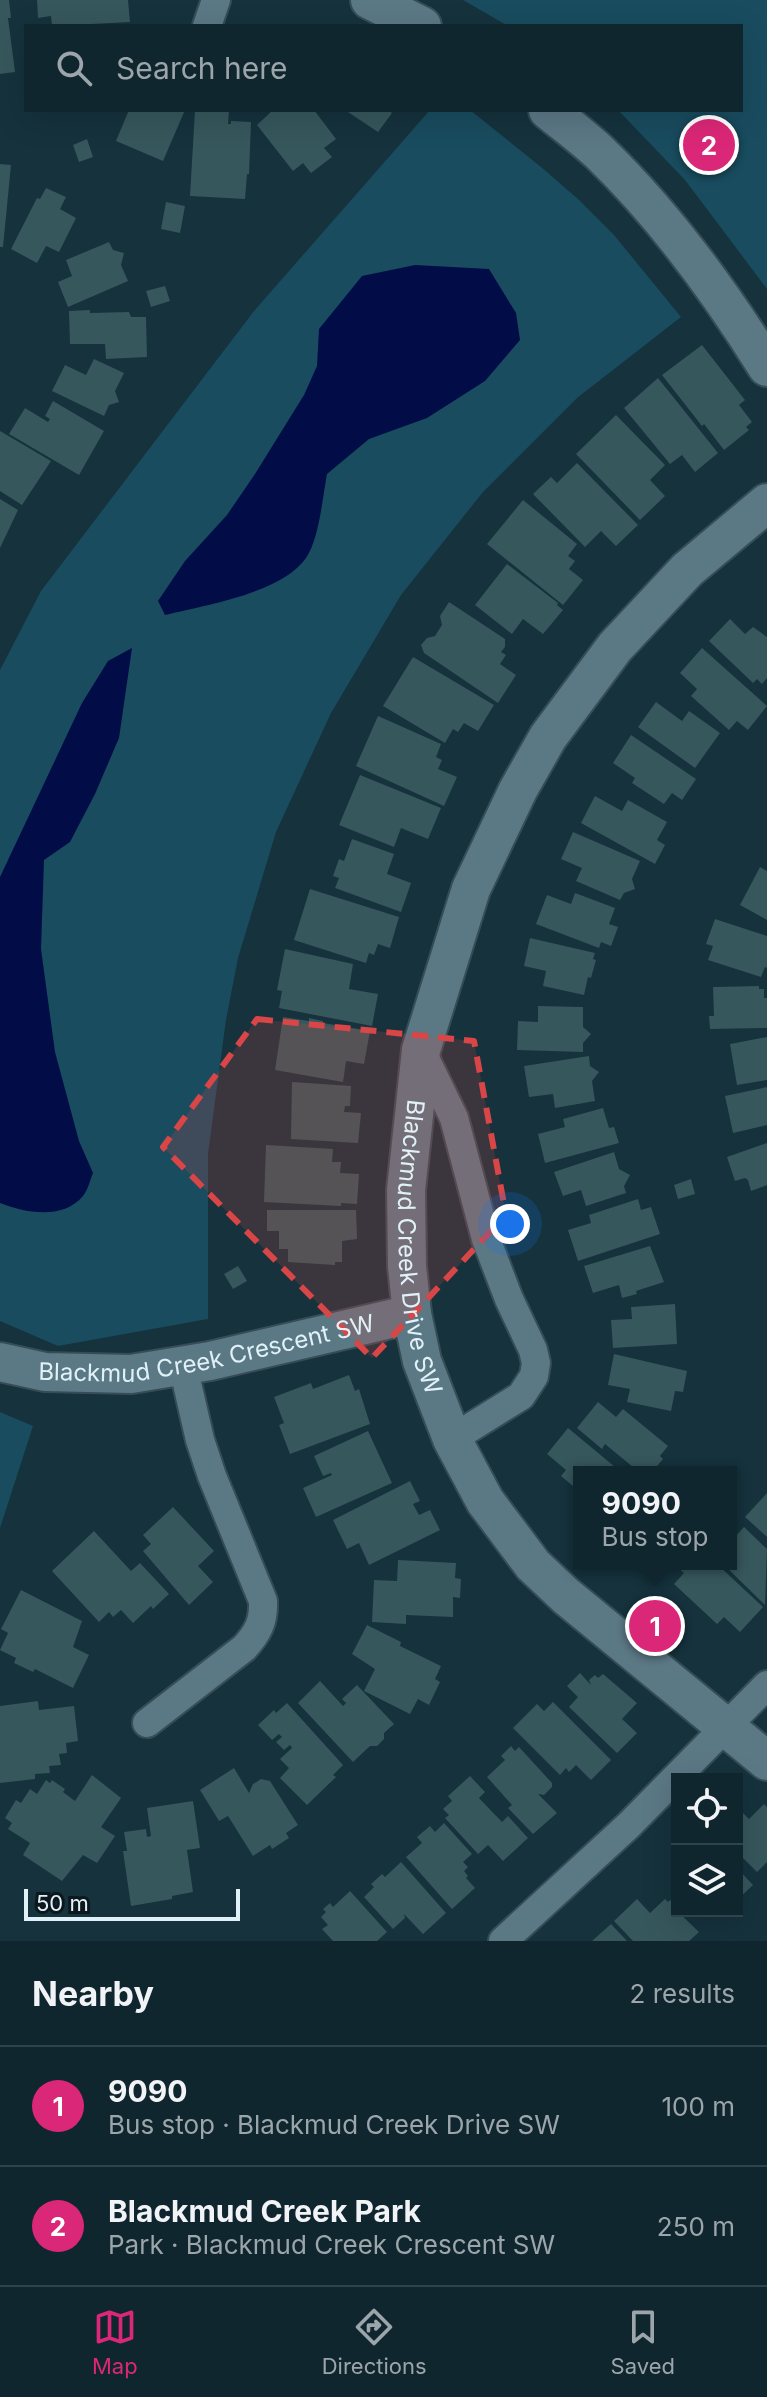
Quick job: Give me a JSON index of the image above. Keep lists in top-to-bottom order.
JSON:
{
  "streets": {
    "street": ["Blackmud Creek Drive SW", "Blackmud Creek Crescent SW"]
  },
  "crossings": [
    ["Blackmud Creek Drive SW", "Blackmud Creek Crescent SW"]
  ],
  "scale_bar": "50 m",
  "page": {
    "search": "Search here",
    "pins": ["2", "1"],
    "popup": ["9090", "Bus stop"],
    "scale": "50 m",
    "heading": ["Nearby", "2 results"],
    "list": [
      {
        "mark": "1",
        "name": "9090",
        "note": "Bus stop · Blackmud Creek Drive SW",
        "value": "100 m"
      },
      {
        "mark": "2",
        "name": "Blackmud Creek Park",
        "note": "Park · Blackmud Creek Crescent SW",
        "value": "250 m"
      }
    ],
    "nav": ["Map", "Directions", "Saved"]
  }
}
